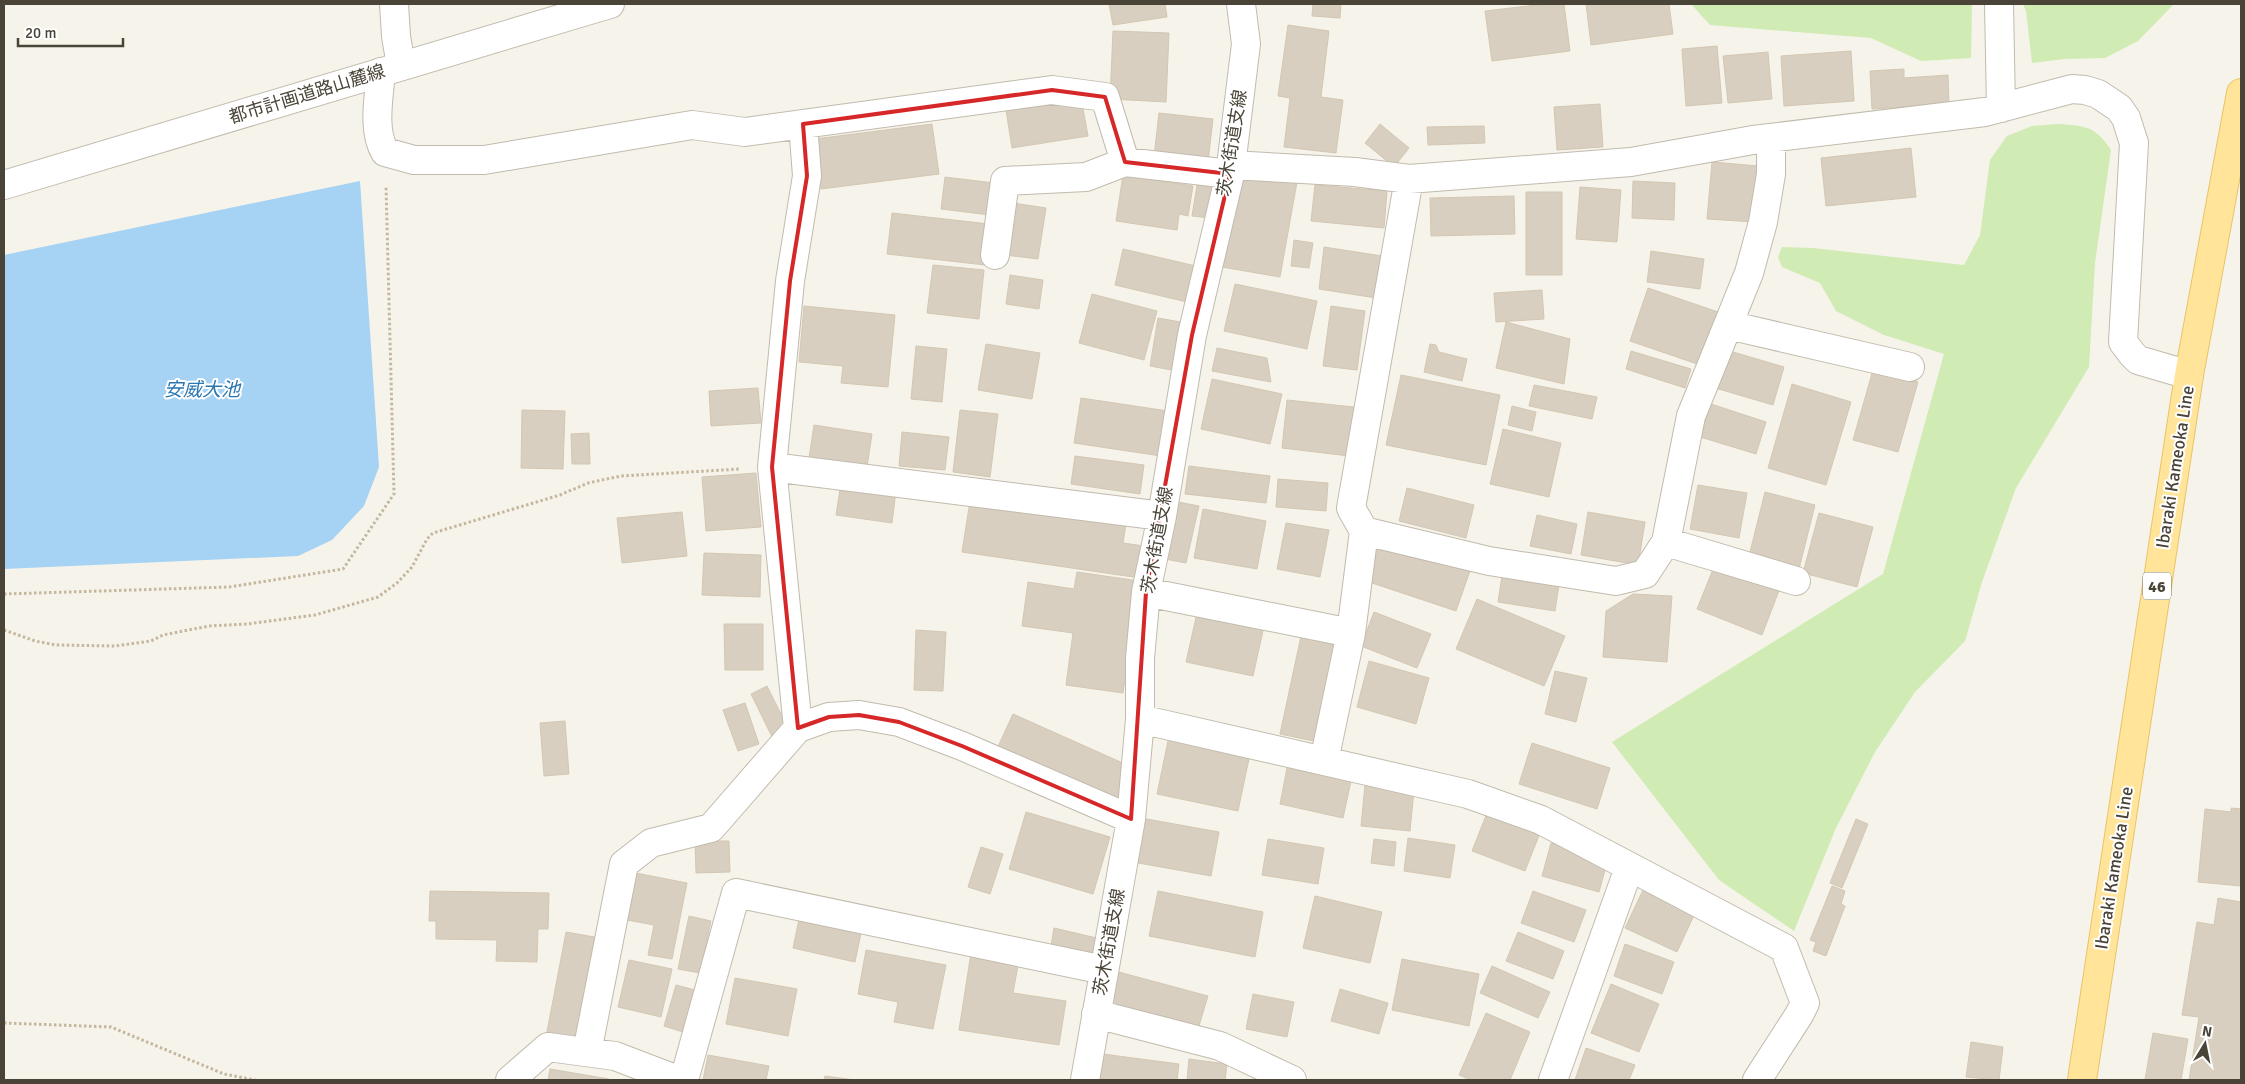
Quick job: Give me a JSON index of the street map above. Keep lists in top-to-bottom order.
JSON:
{
  "streets": {
    "main road": ["Ibaraki Kameoka Line", "46"],
    "street": ["都市計画道路山麓線", "茨木街道支線"]
  },
  "water": ["安威大池"],
  "scale_bar": "20 m",
  "north": "top"
}
